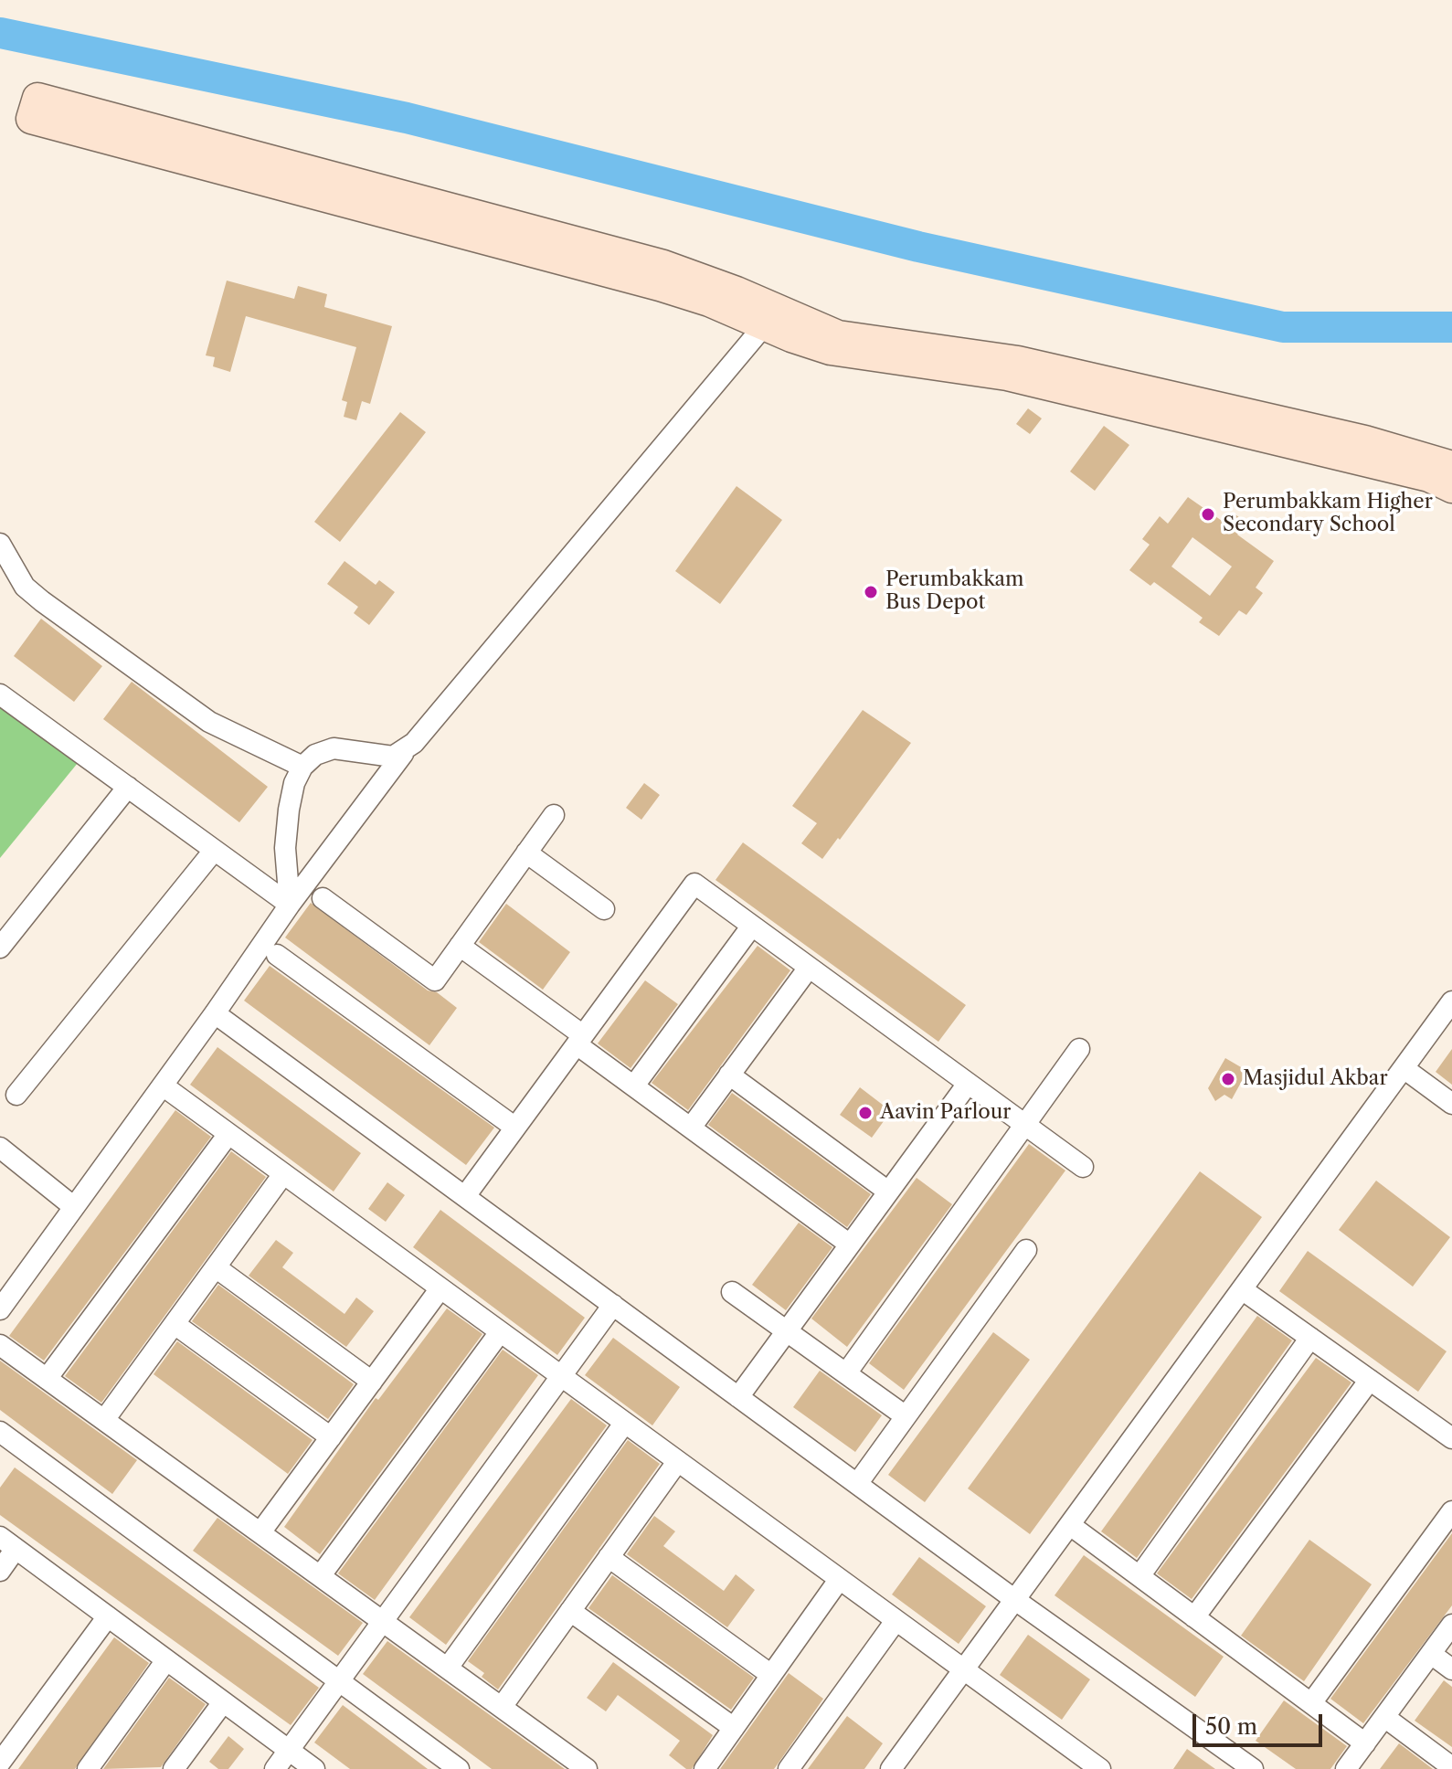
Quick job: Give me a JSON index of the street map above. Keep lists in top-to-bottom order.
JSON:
{
  "places": [
    "Perumbakkam Higher Secondary School",
    "Perumbakkam Bus Depot",
    "Masjidul Akbar",
    "Aavin Parlour"
  ],
  "scale_bar": "50 m"
}
